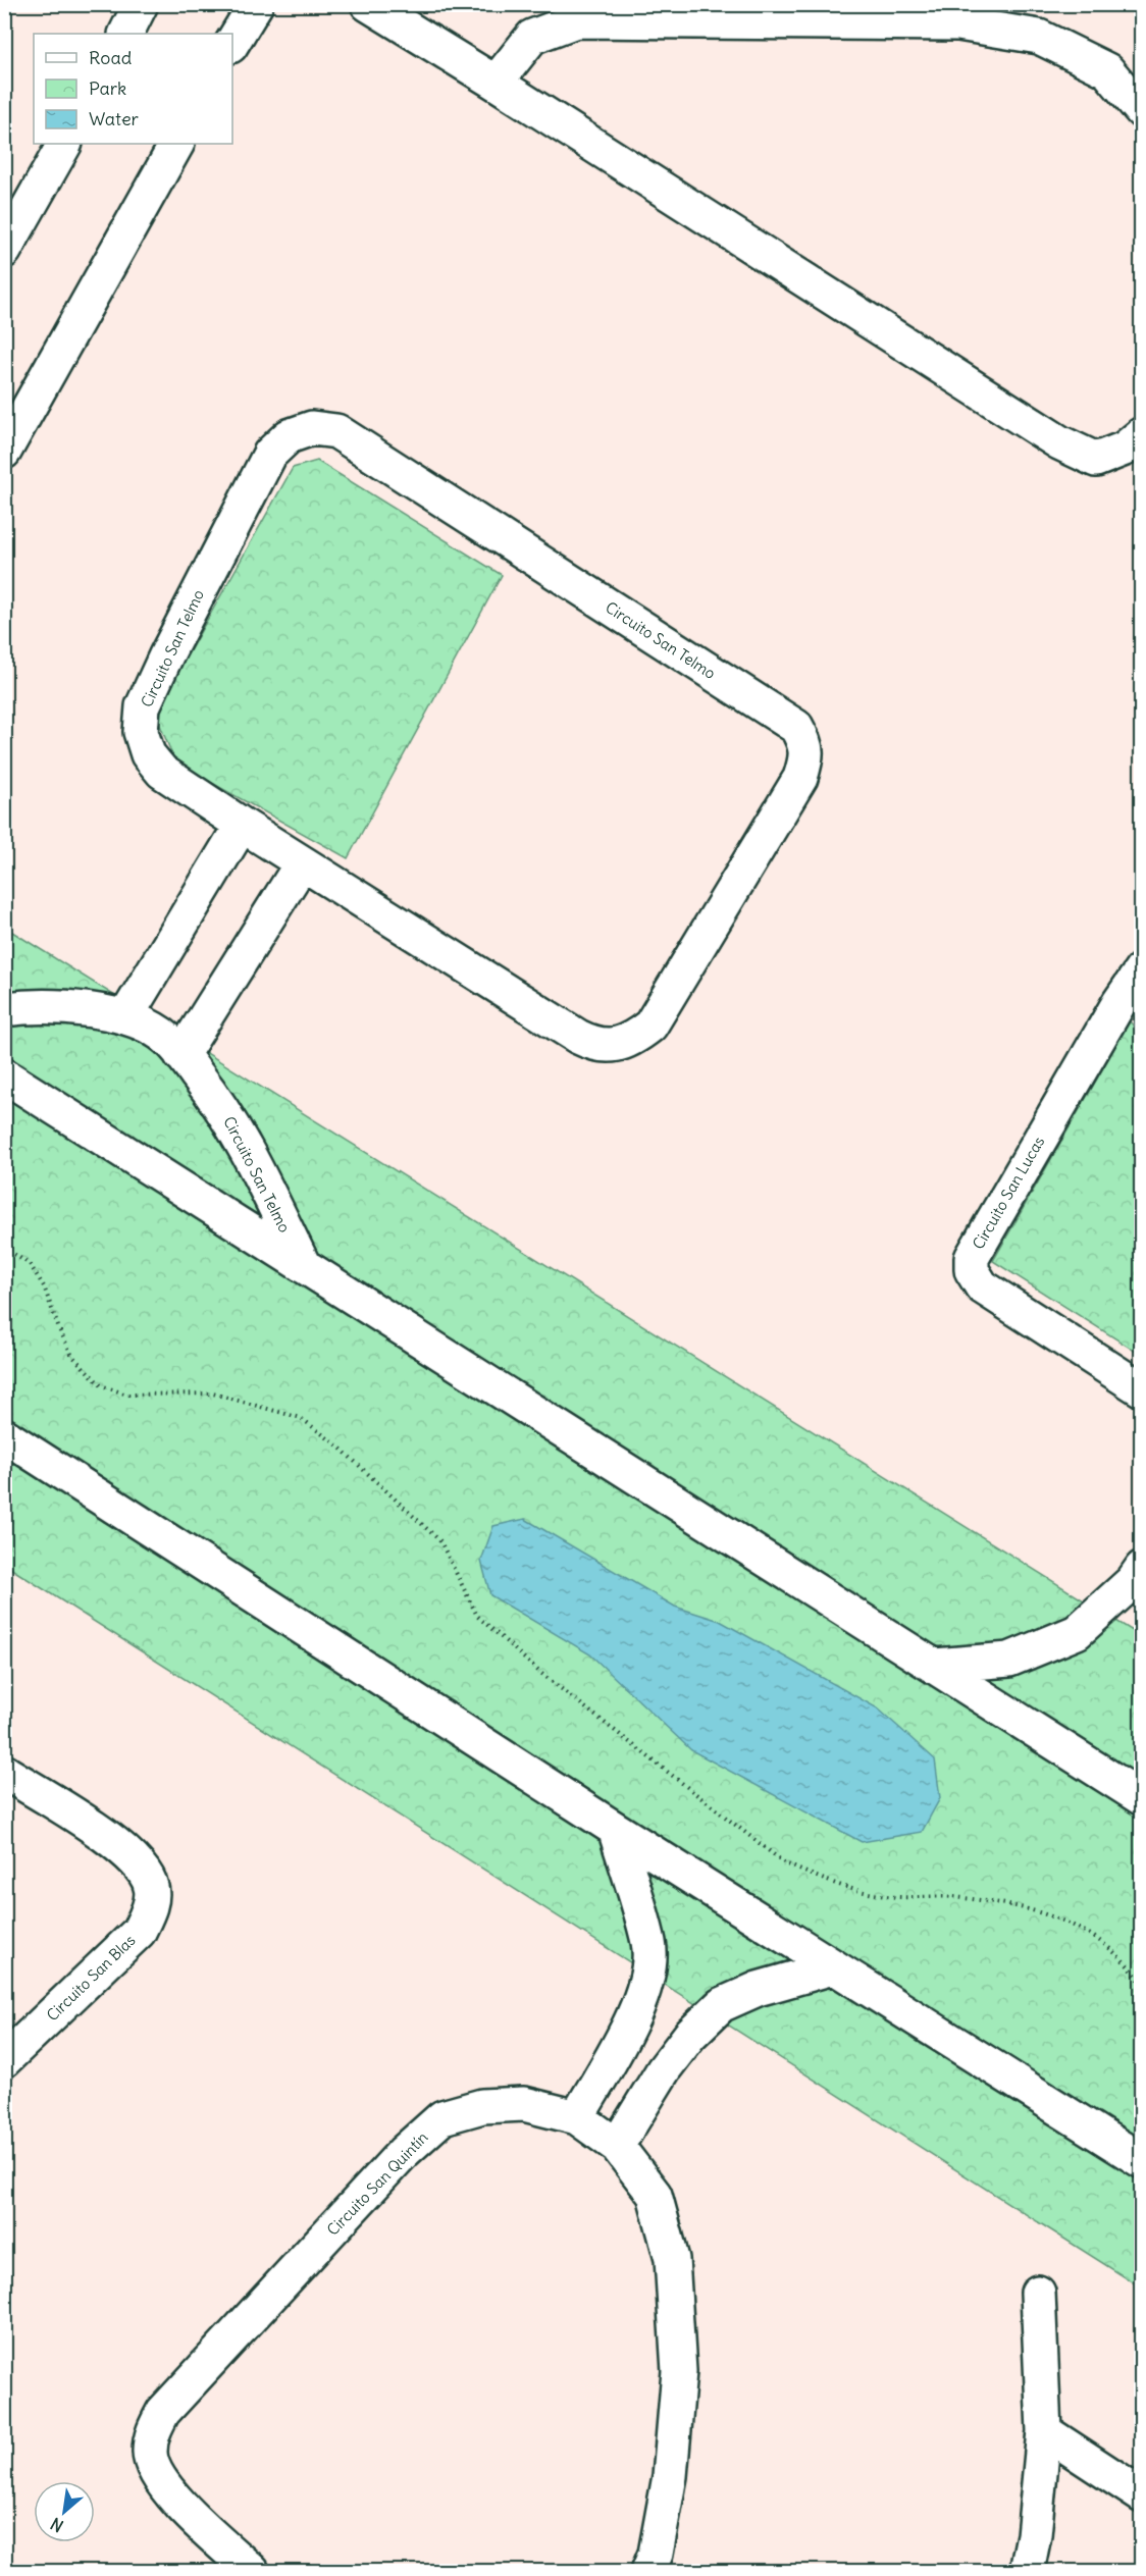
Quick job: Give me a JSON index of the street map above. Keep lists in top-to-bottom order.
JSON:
{
  "streets": {
    "street": [
      "Circuito San Telmo",
      "Circuito San Lucas",
      "Circuito San Blas",
      "Circuito San Quintín"
    ]
  },
  "legend": ["Road", "Park", "Water"],
  "north": "bottom left"
}
